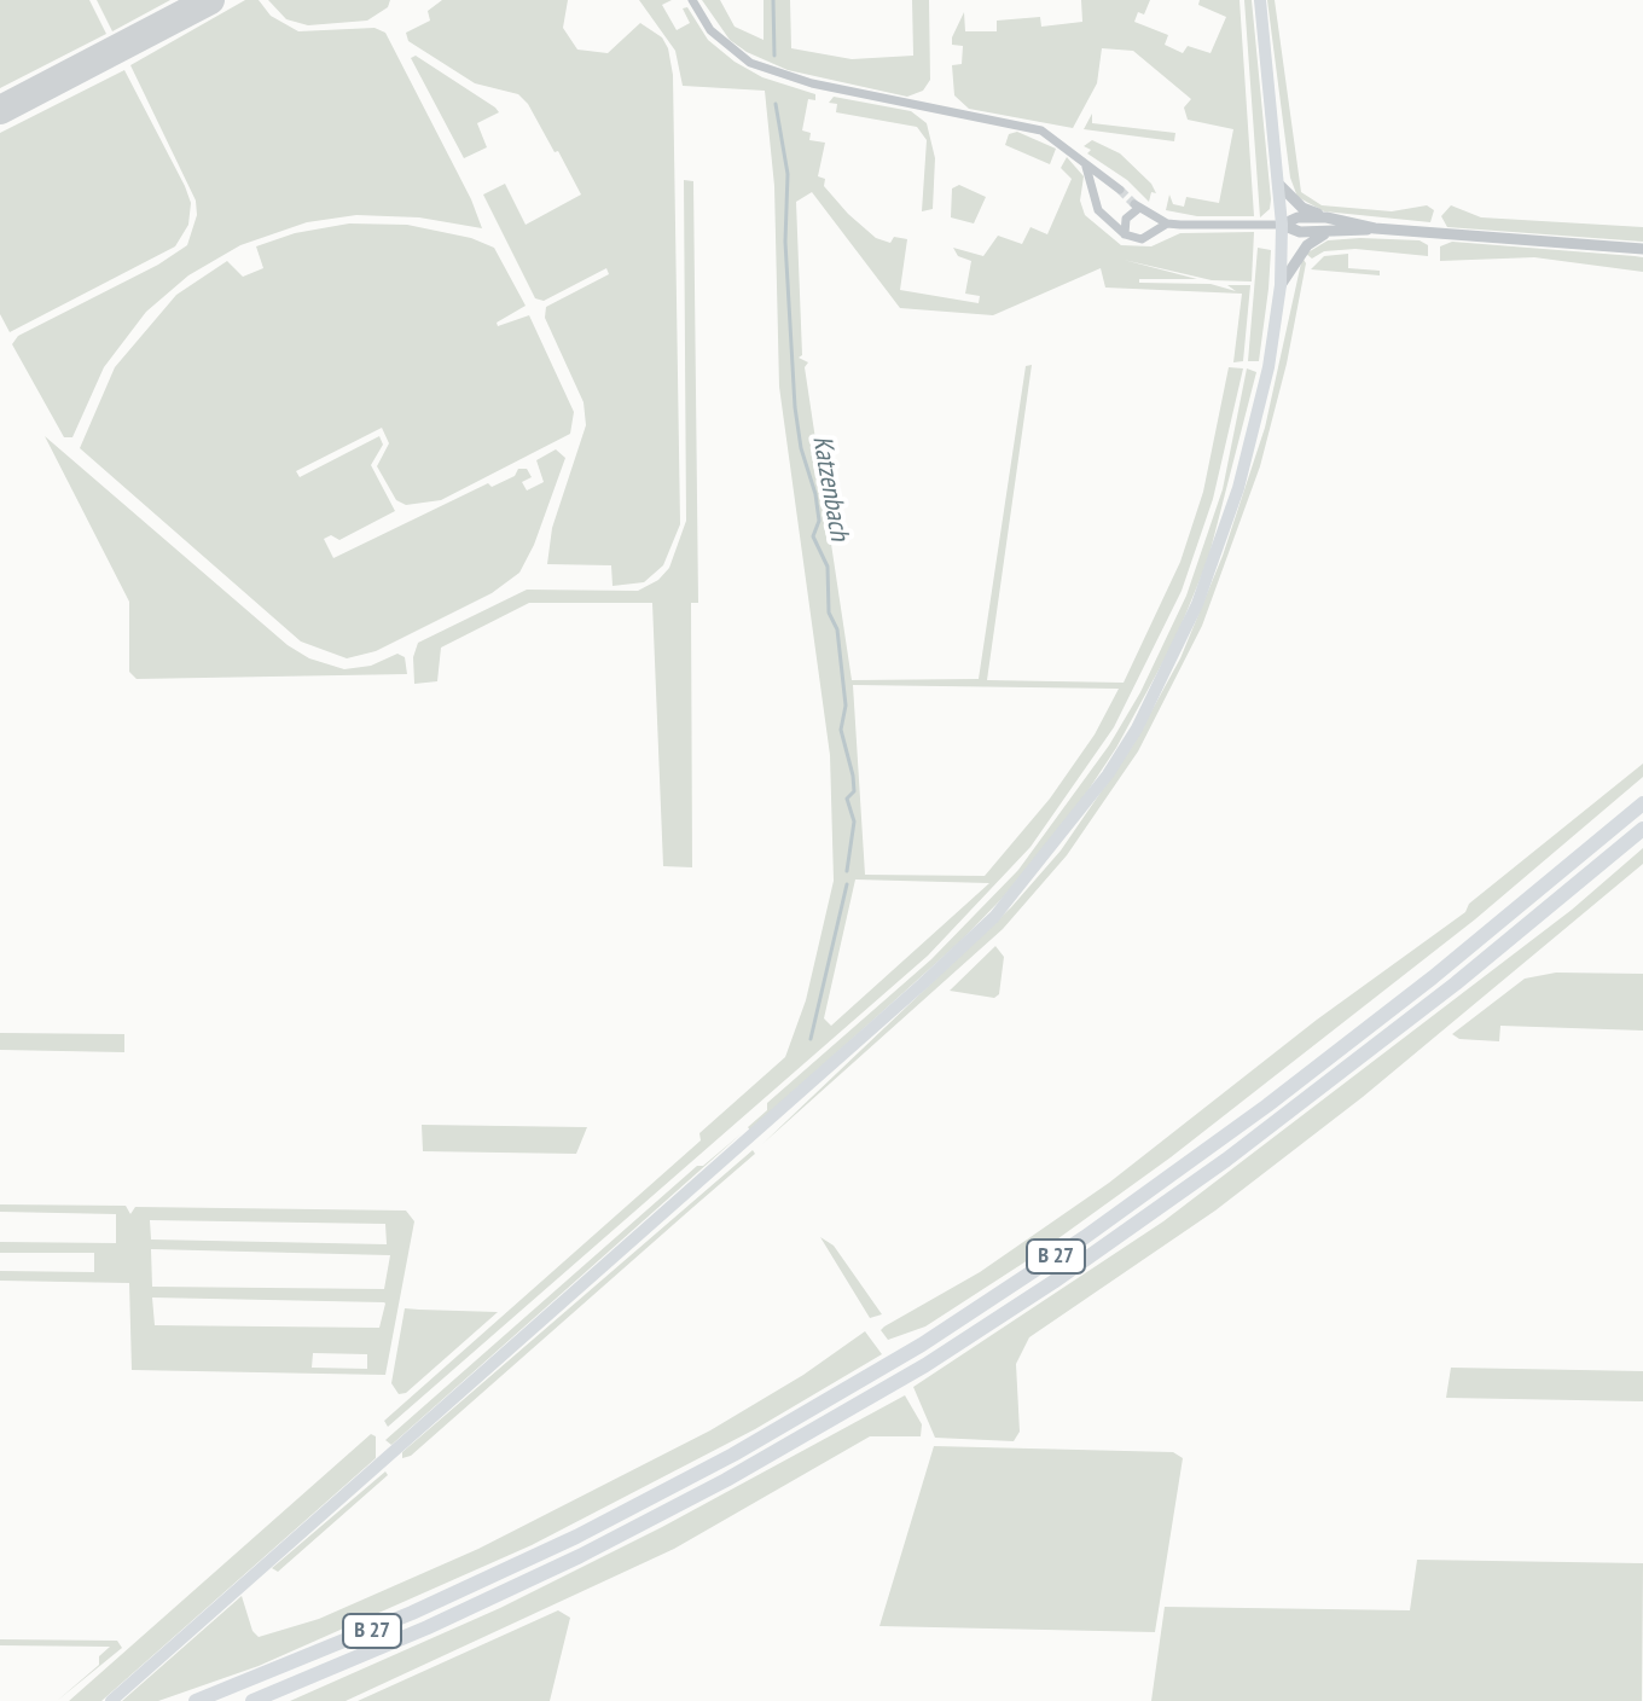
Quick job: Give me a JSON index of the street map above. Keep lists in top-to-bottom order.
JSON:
{
  "streets": {
    "highway": ["B 27"]
  },
  "water": ["Katzenbach"]
}
